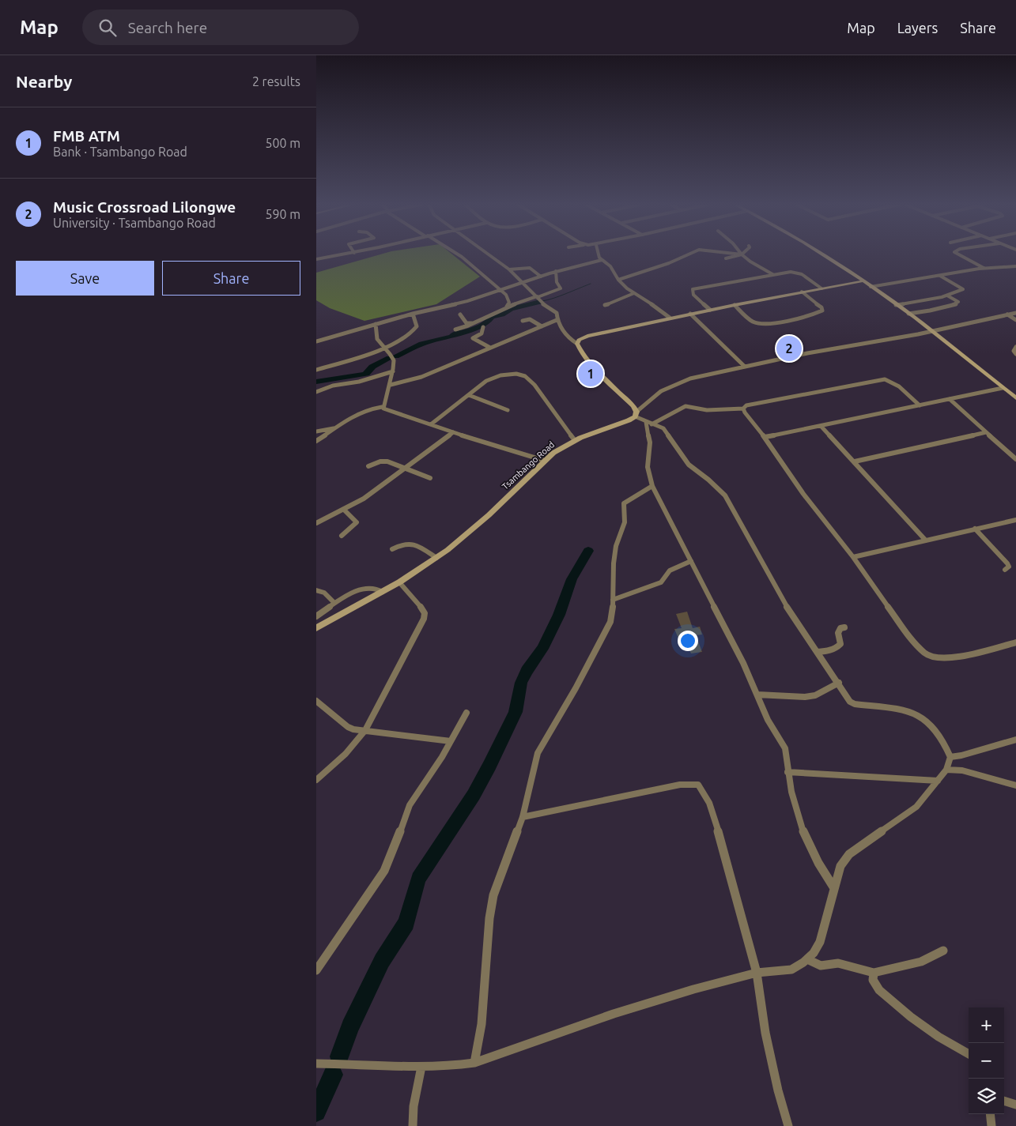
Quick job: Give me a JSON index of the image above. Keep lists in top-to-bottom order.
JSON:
{
  "streets": {
    "street": ["Tsambango Road"]
  },
  "page": {
    "header": "Map",
    "search": "Search here",
    "nav": ["Map", "Layers", "Share"],
    "heading": ["Nearby", "2 results"],
    "list": [
      {
        "mark": "1",
        "name": "FMB ATM",
        "note": "Bank · Tsambango Road",
        "value": "500 m"
      },
      {
        "mark": "2",
        "name": "Music Crossroad Lilongwe",
        "note": "University · Tsambango Road",
        "value": "590 m"
      }
    ],
    "buttons": ["Save", "Share"],
    "pins": ["2", "1"],
    "map_buttons": ["+", "−"]
  }
}
